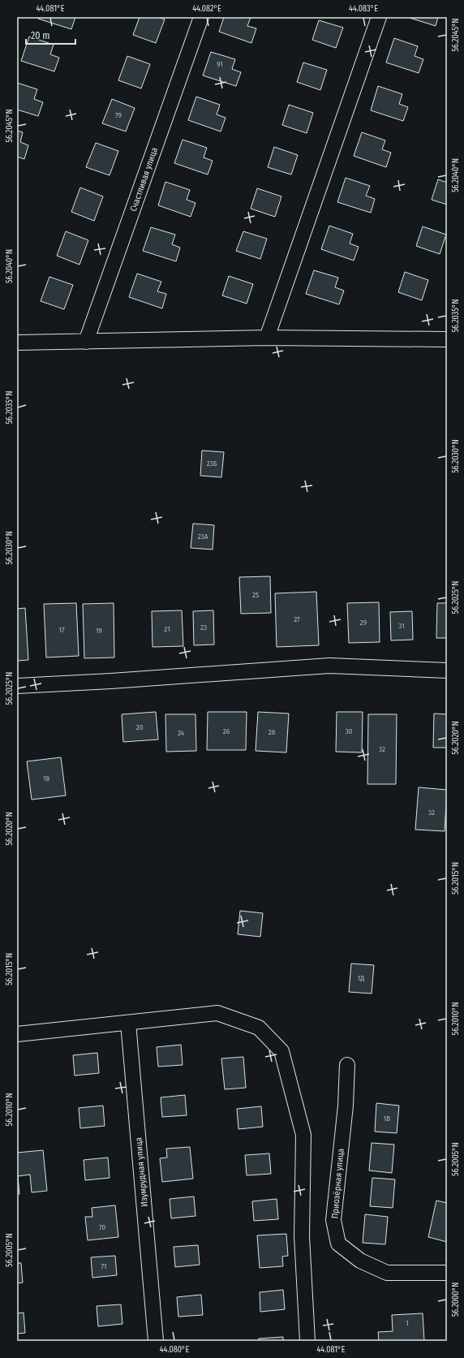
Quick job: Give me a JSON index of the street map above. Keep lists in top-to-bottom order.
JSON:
{
  "streets": {
    "street": ["Счастливая улица", "Изумрудная улица", "Приозёрная улица"]
  },
  "house_numbers": [
    "91",
    "79",
    "23Б",
    "23А",
    "25",
    "27",
    "29",
    "31",
    "23",
    "21",
    "17",
    "19",
    "20",
    "26",
    "30",
    "28",
    "24",
    "32",
    "18",
    "32",
    "1Д",
    "1В",
    "70",
    "71",
    "1"
  ],
  "scale_bar": "20 m",
  "coordinates": [
    "44.081°E",
    "44.082°E",
    "44.083°E",
    "56.2045°N",
    "56.2040°N",
    "56.2035°N",
    "56.2030°N",
    "56.2025°N",
    "56.2020°N",
    "56.2015°N",
    "56.2010°N",
    "56.2005°N",
    "56.2000°N",
    "44.080°E"
  ]
}
